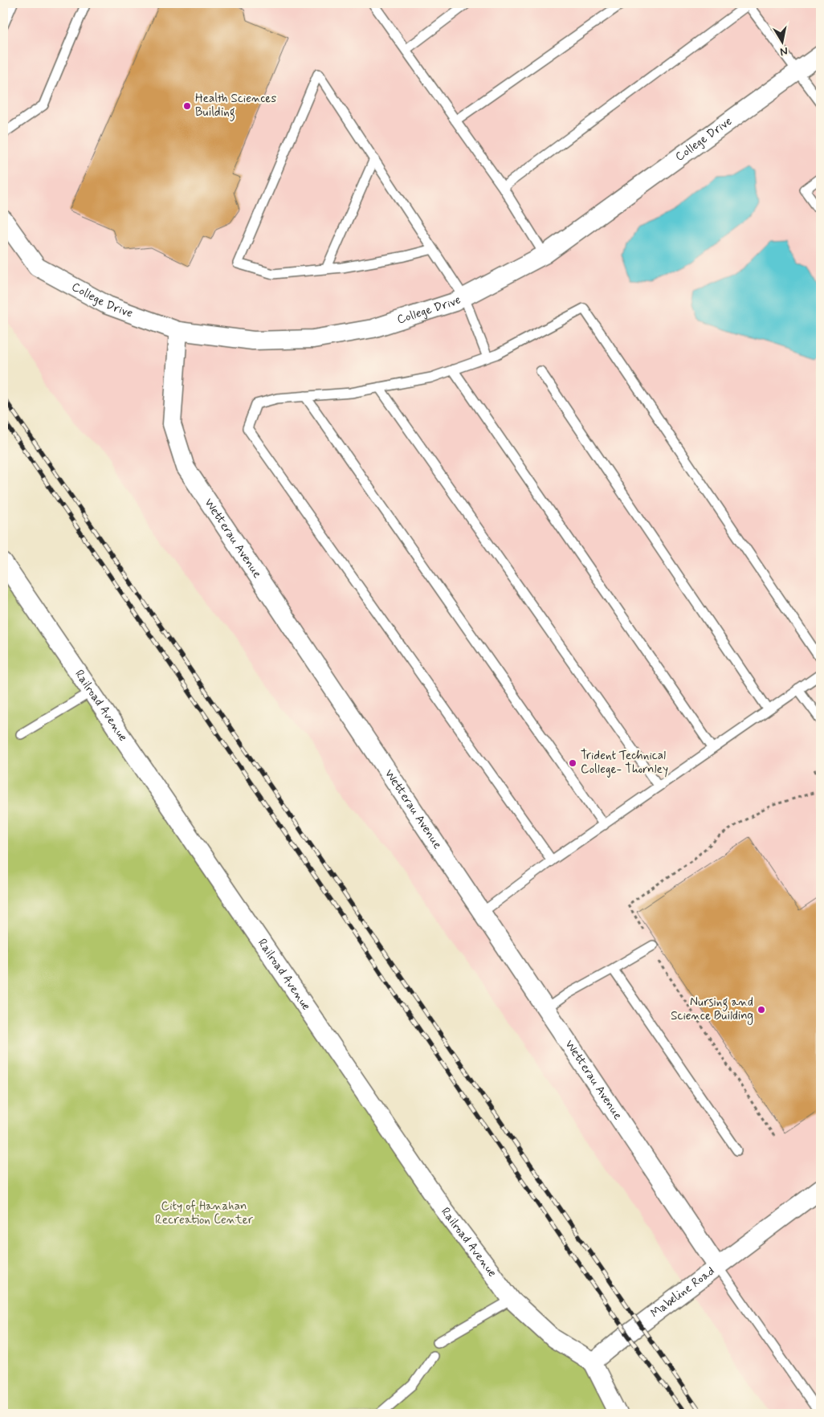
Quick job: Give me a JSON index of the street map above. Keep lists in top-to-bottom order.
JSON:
{
  "streets": {
    "street": [
      "College Drive",
      "Wetterau Avenue",
      "Railroad Avenue",
      "Mabeline Road"
    ]
  },
  "crossings": [
    ["College Drive", "Wetterau Avenue"],
    ["Wetterau Avenue", "Mabeline Road"],
    ["Railroad Avenue", "Mabeline Road"]
  ],
  "parks": ["City of Hanahan Recreation Center"],
  "places": ["Health Sciences Building", "Trident Technical College- Thornley", "Nursing and Science Building"],
  "north": "bottom"
}
